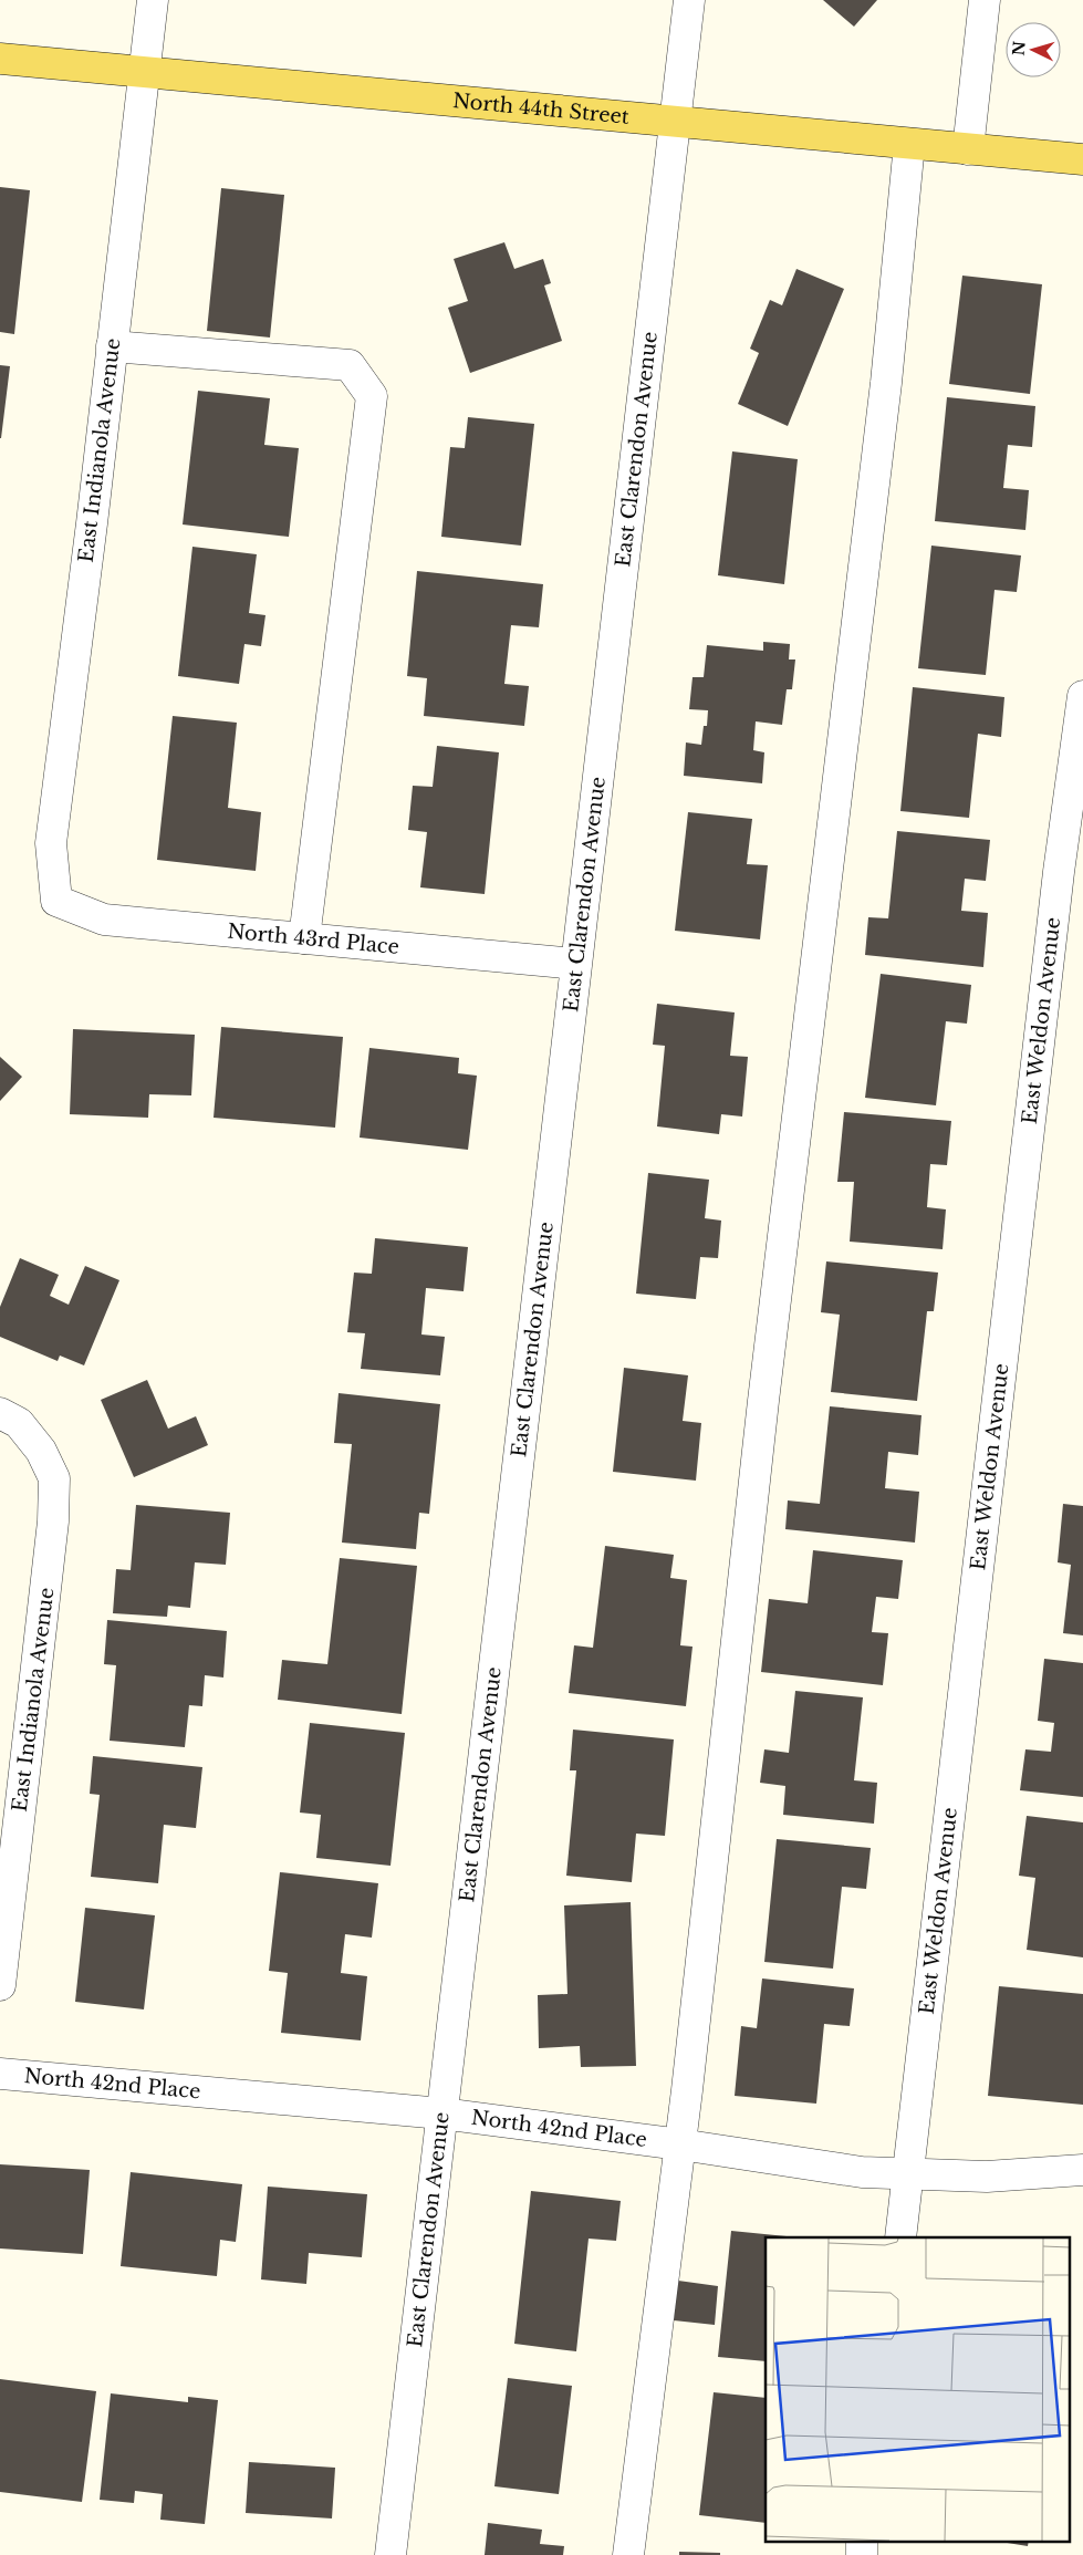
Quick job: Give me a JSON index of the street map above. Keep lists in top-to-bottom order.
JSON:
{
  "streets": {
    "main road": ["North 44th Street"],
    "street": [
      "East Clarendon Avenue",
      "East Indianola Avenue",
      "North 43rd Place",
      "East Weldon Avenue",
      "North 42nd Place"
    ]
  },
  "crossings": [
    ["North 44th Street", "East Clarendon Avenue"],
    ["North 44th Street", "East Indianola Avenue"],
    ["East Clarendon Avenue", "North 43rd Place"],
    ["East Clarendon Avenue", "North 42nd Place"],
    ["East Indianola Avenue", "North 43rd Place"],
    ["East Weldon Avenue", "North 42nd Place"]
  ],
  "north": "left"
}
